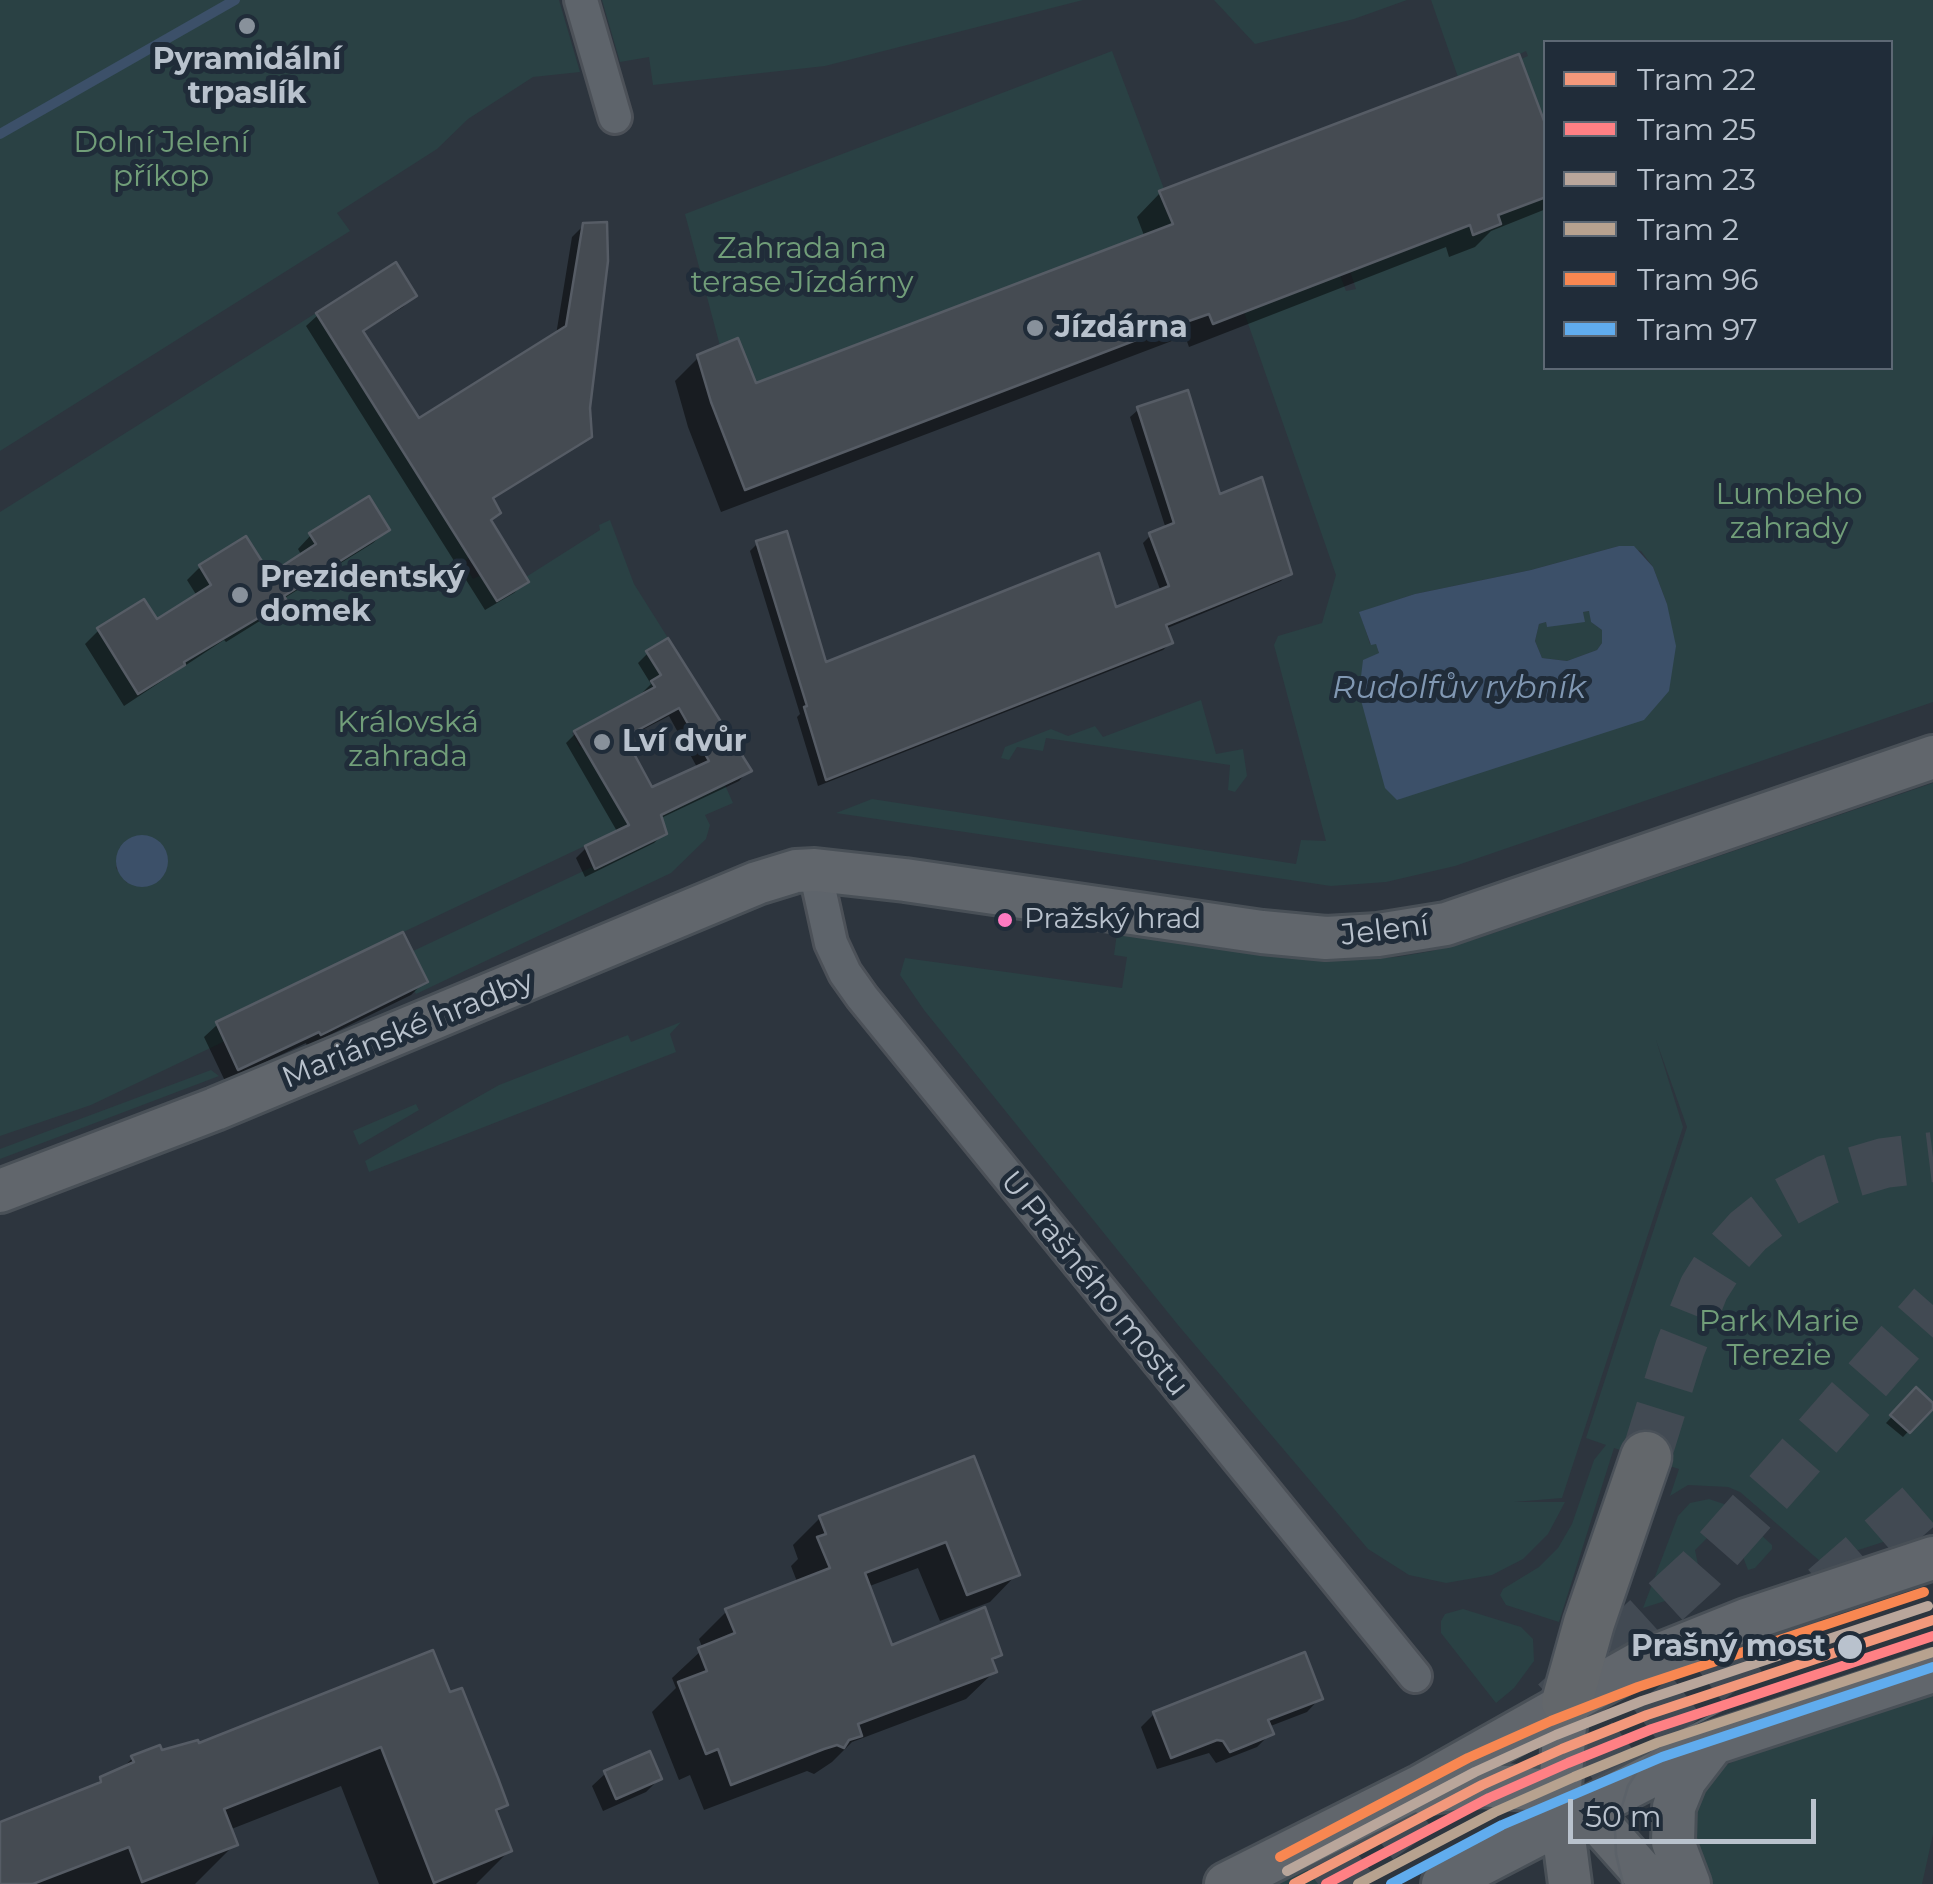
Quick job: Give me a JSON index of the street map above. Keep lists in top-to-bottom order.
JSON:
{
  "streets": {
    "main road": ["Jelení", "Mariánské hradby"],
    "street": ["U Prašného mostu"]
  },
  "crossings": [
    ["Jelení", "Mariánské hradby"],
    ["Jelení", "U Prašného mostu"],
    ["Mariánské hradby", "U Prašného mostu"]
  ],
  "water": ["Rudolfův rybník"],
  "parks": [
    "Dolní Jelení příkop",
    "Zahrada na terase Jízdárny",
    "Lumbeho zahrady",
    "Královská zahrada",
    "Park Marie Terezie"
  ],
  "places": [
    "Pyramidální trpaslík",
    "Jízdárna",
    "Prezidentský domek",
    "Lví dvůr",
    "Pražský hrad",
    "Prašný most"
  ],
  "lines": [
    "tram line 96",
    "tram line 23",
    "tram line 22",
    "tram line 25",
    "tram line 2",
    "tram line 97"
  ],
  "legend": [
    "Tram 22",
    "Tram 25",
    "Tram 23",
    "Tram 2",
    "Tram 96",
    "Tram 97"
  ],
  "scale_bar": "50 m"
}
